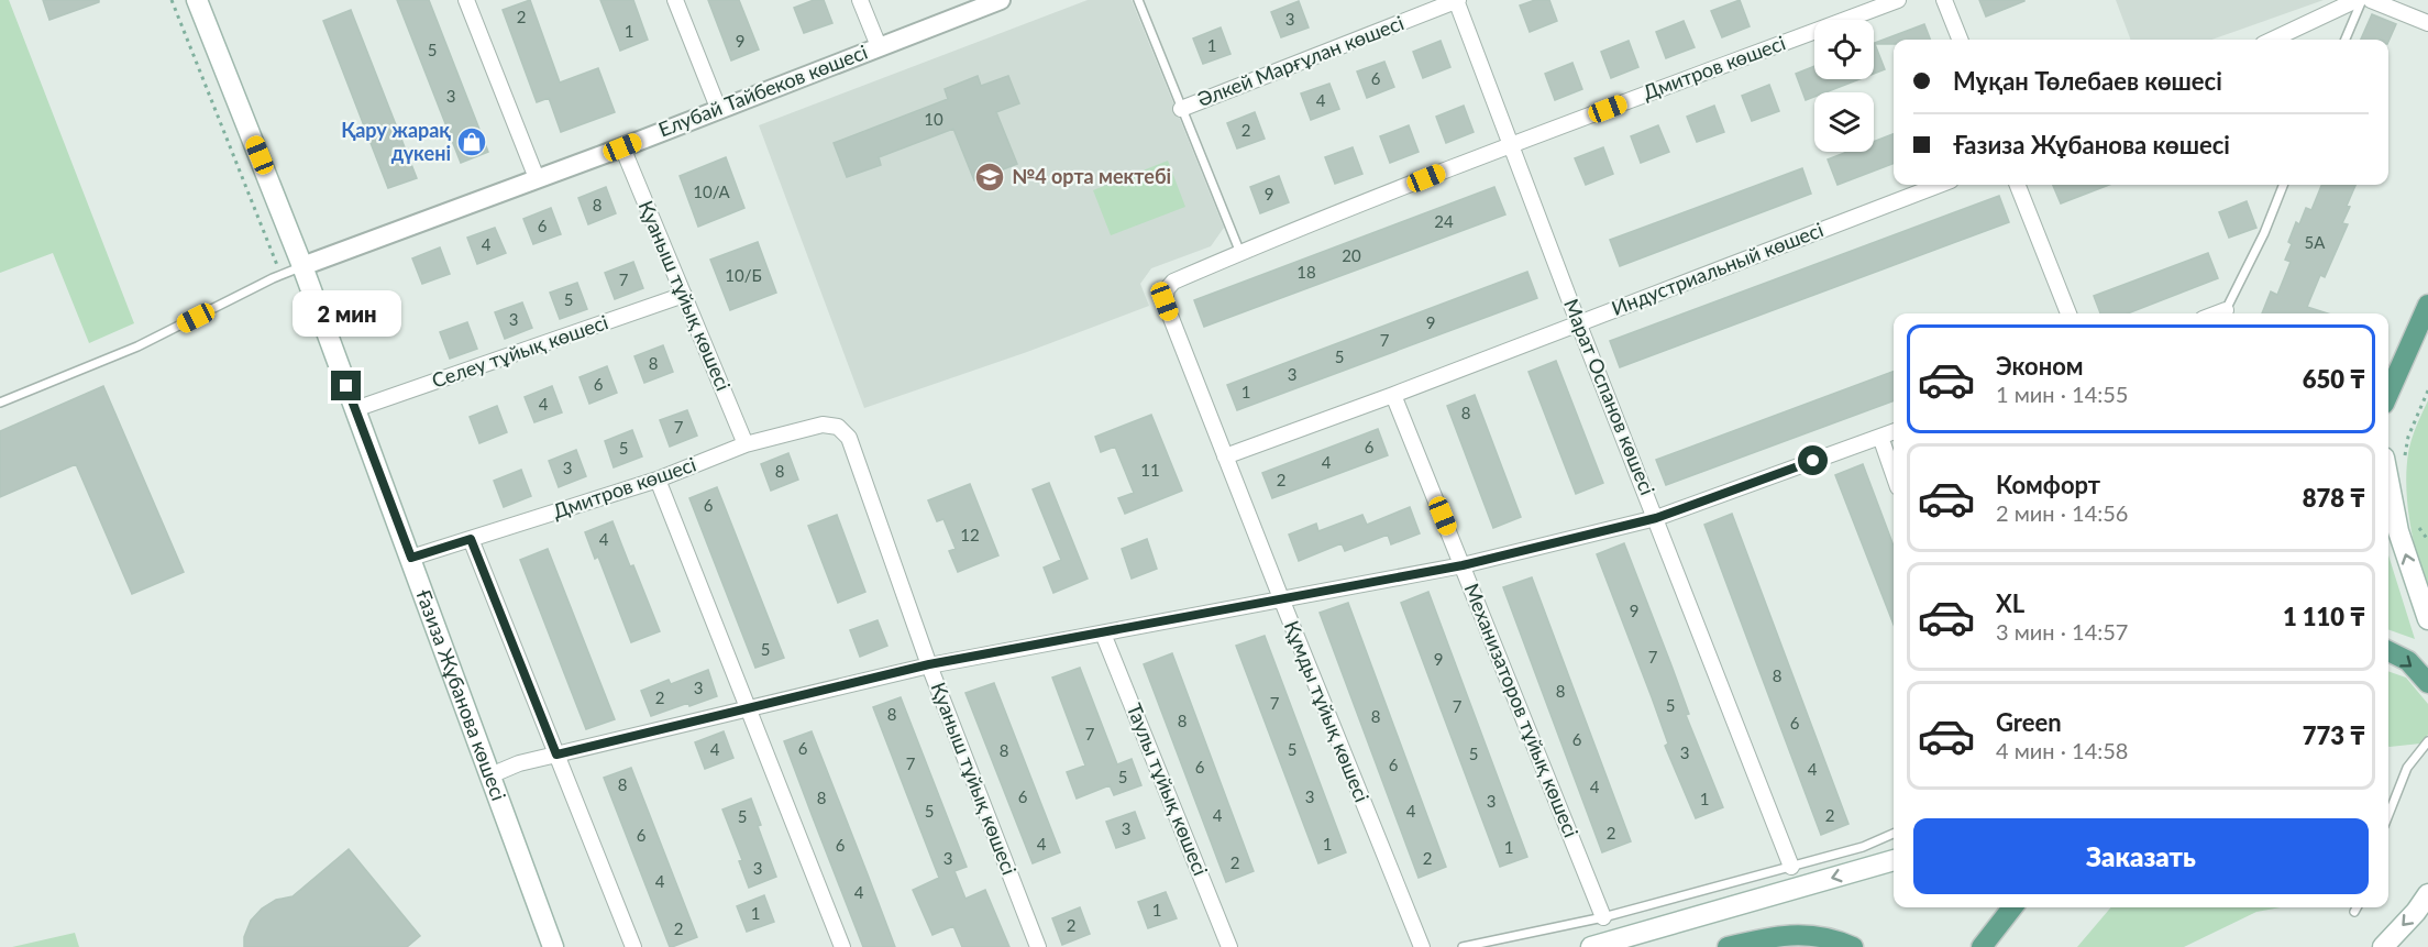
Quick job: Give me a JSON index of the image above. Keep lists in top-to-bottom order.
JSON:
{
  "streets": {
    "main road": ["Ғазиза Жұбанова көшесі"],
    "street": [
      "Әлкей Марғұлан көшесі",
      "Дмитров көшесі",
      "Елубай Тайбеков көшесі",
      "Индустриальный көшесі",
      "Қуаныш тұйық көшесі",
      "Селеу тұйық көшесі",
      "Марат Оспанов көшесі",
      "Механизаторов тұйық көшесі",
      "Құмды тұйық көшесі",
      "Таулы тұйық көшесі"
    ]
  },
  "crossings": [
    ["Әлкей Марғұлан көшесі", "Марат Оспанов көшесі"],
    ["Дмитров көшесі", "Қуаныш тұйық көшесі"],
    ["Дмитров көшесі", "Марат Оспанов көшесі"],
    ["Дмитров көшесі", "Ғазиза Жұбанова көшесі"],
    ["Дмитров көшесі", "Құмды тұйық көшесі"],
    ["Елубай Тайбеков көшесі", "Қуаныш тұйық көшесі"],
    ["Елубай Тайбеков көшесі", "Ғазиза Жұбанова көшесі"],
    ["Индустриальный көшесі", "Марат Оспанов көшесі"],
    ["Индустриальный көшесі", "Механизаторов тұйық көшесі"],
    ["Индустриальный көшесі", "Құмды тұйық көшесі"],
    ["Қуаныш тұйық көшесі", "Селеу тұйық көшесі"],
    ["Селеу тұйық көшесі", "Ғазиза Жұбанова көшесі"]
  ],
  "places": {
    "shop": ["Қару жарақ дүкені"],
    "school or university": ["№4 орта мектебі"]
  },
  "house_numbers": [
    "2",
    "3",
    "1",
    "9",
    "1",
    "5",
    "6",
    "3",
    "4",
    "10",
    "2",
    "10/А",
    "9",
    "8",
    "24",
    "6",
    "5А",
    "4",
    "20",
    "18",
    "10/Б",
    "7",
    "5",
    "3",
    "9",
    "7",
    "5",
    "8",
    "3",
    "6",
    "1",
    "4",
    "8",
    "7",
    "6",
    "5",
    "4",
    "3",
    "11",
    "8",
    "2",
    "6",
    "12",
    "4",
    "9",
    "5",
    "7",
    "9",
    "8",
    "3",
    "8",
    "2",
    "7",
    "5",
    "7",
    "8",
    "8",
    "8",
    "6",
    "7",
    "6",
    "6",
    "4",
    "5",
    "8",
    "3",
    "5",
    "7",
    "6",
    "6",
    "4",
    "5",
    "8",
    "4",
    "6",
    "3",
    "8",
    "1",
    "3",
    "5",
    "4",
    "4",
    "2",
    "5",
    "3",
    "2",
    "6",
    "4",
    "1",
    "6",
    "1",
    "3",
    "2",
    "2",
    "3",
    "4",
    "4",
    "1",
    "1",
    "2",
    "2"
  ],
  "page": {
    "banner": ["Мұқан Төлебаев көшесі", "Ғазиза Жұбанова көшесі"],
    "bubble": "2 мин",
    "list": [
      {
        "name": "Эконом",
        "note": "1 мин · 14:55",
        "value": "650 ₸"
      },
      {
        "name": "Комфорт",
        "note": "2 мин · 14:56",
        "value": "878 ₸"
      },
      {
        "name": "XL",
        "note": "3 мин · 14:57",
        "value": "1 110 ₸"
      },
      {
        "name": "Green",
        "note": "4 мин · 14:58",
        "value": "773 ₸"
      }
    ],
    "buttons": "Заказать"
  }
}
